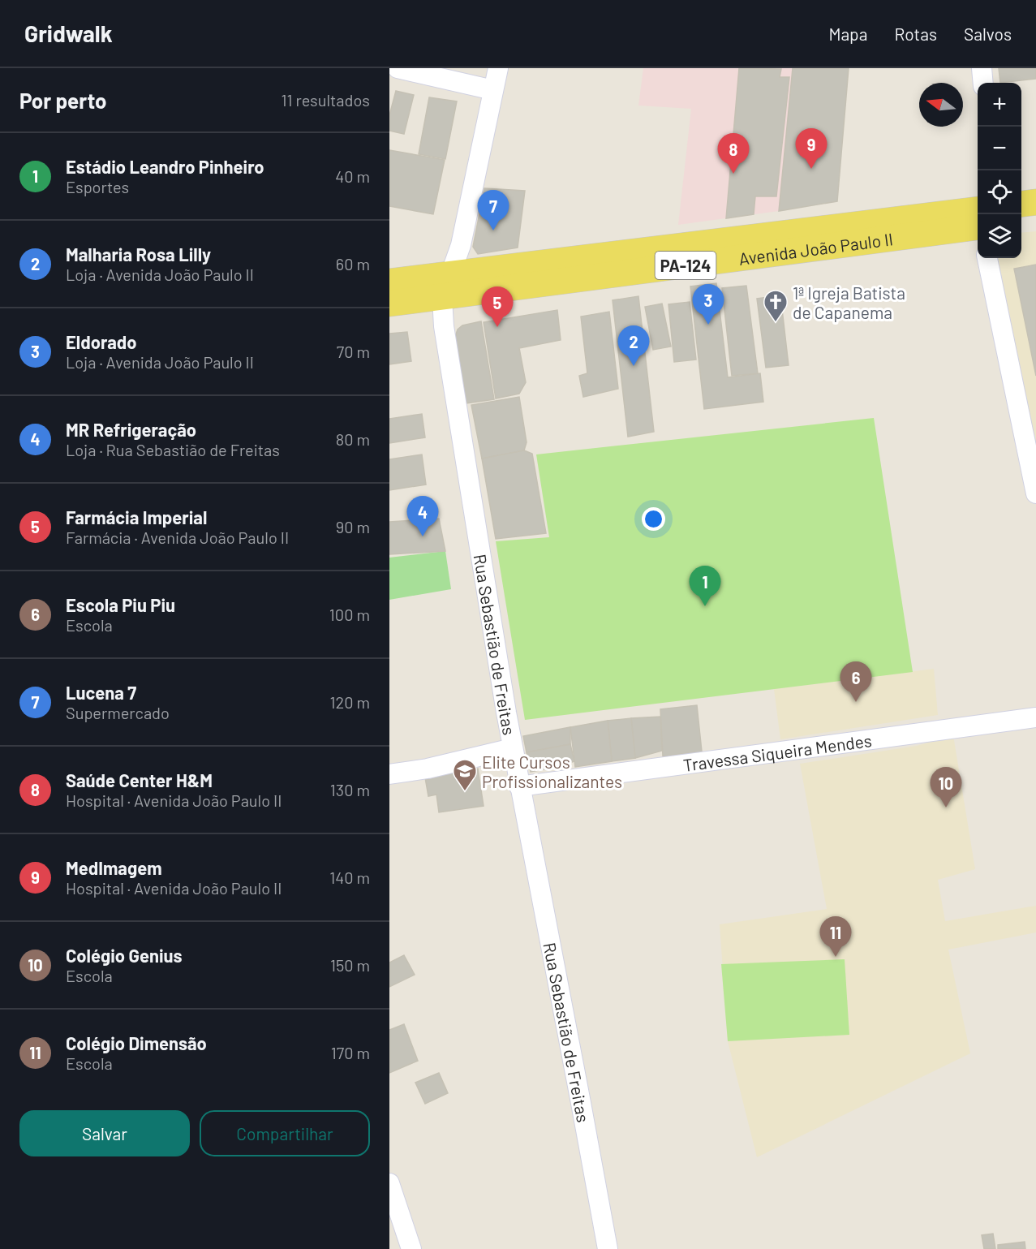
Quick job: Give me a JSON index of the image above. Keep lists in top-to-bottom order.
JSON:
{
  "streets": {
    "main road": ["Avenida João Paulo II", "PA-124"],
    "street": ["Rua Sebastião de Freitas", "Travessa Siqueira Mendes"]
  },
  "crossings": [
    ["Avenida João Paulo II", "Rua Sebastião de Freitas"],
    ["Rua Sebastião de Freitas", "Travessa Siqueira Mendes"]
  ],
  "places": {
    "church": ["1ª Igreja Batista de Capanema"],
    "school or university": ["Elite Cursos Profissionalizantes"]
  },
  "north": "left",
  "page": {
    "header": "Gridwalk",
    "nav": ["Mapa", "Rotas", "Salvos"],
    "heading": ["Por perto", "11 resultados"],
    "map_buttons": ["+", "−"],
    "pins": [
      "9",
      "8",
      "7",
      "3",
      "5",
      "2",
      "4",
      "1",
      "6",
      "10",
      "11"
    ],
    "list": [
      {
        "mark": "1",
        "name": "Estádio Leandro Pinheiro",
        "note": "Esportes",
        "value": "40 m"
      },
      {
        "mark": "2",
        "name": "Malharia Rosa Lilly",
        "note": "Loja · Avenida João Paulo II",
        "value": "60 m"
      },
      {
        "mark": "3",
        "name": "Eldorado",
        "note": "Loja · Avenida João Paulo II",
        "value": "70 m"
      },
      {
        "mark": "4",
        "name": "MR Refrigeração",
        "note": "Loja · Rua Sebastião de Freitas",
        "value": "80 m"
      },
      {
        "mark": "5",
        "name": "Farmácia Imperial",
        "note": "Farmácia · Avenida João Paulo II",
        "value": "90 m"
      },
      {
        "mark": "6",
        "name": "Escola Piu Piu",
        "note": "Escola",
        "value": "100 m"
      },
      {
        "mark": "7",
        "name": "Lucena 7",
        "note": "Supermercado",
        "value": "120 m"
      },
      {
        "mark": "8",
        "name": "Saúde Center H&M",
        "note": "Hospital · Avenida João Paulo II",
        "value": "130 m"
      },
      {
        "mark": "9",
        "name": "MedImagem",
        "note": "Hospital · Avenida João Paulo II",
        "value": "140 m"
      },
      {
        "mark": "10",
        "name": "Colégio Genius",
        "note": "Escola",
        "value": "150 m"
      },
      {
        "mark": "11",
        "name": "Colégio Dimensão",
        "note": "Escola",
        "value": "170 m"
      }
    ],
    "buttons": ["Salvar", "Compartilhar"]
  }
}
